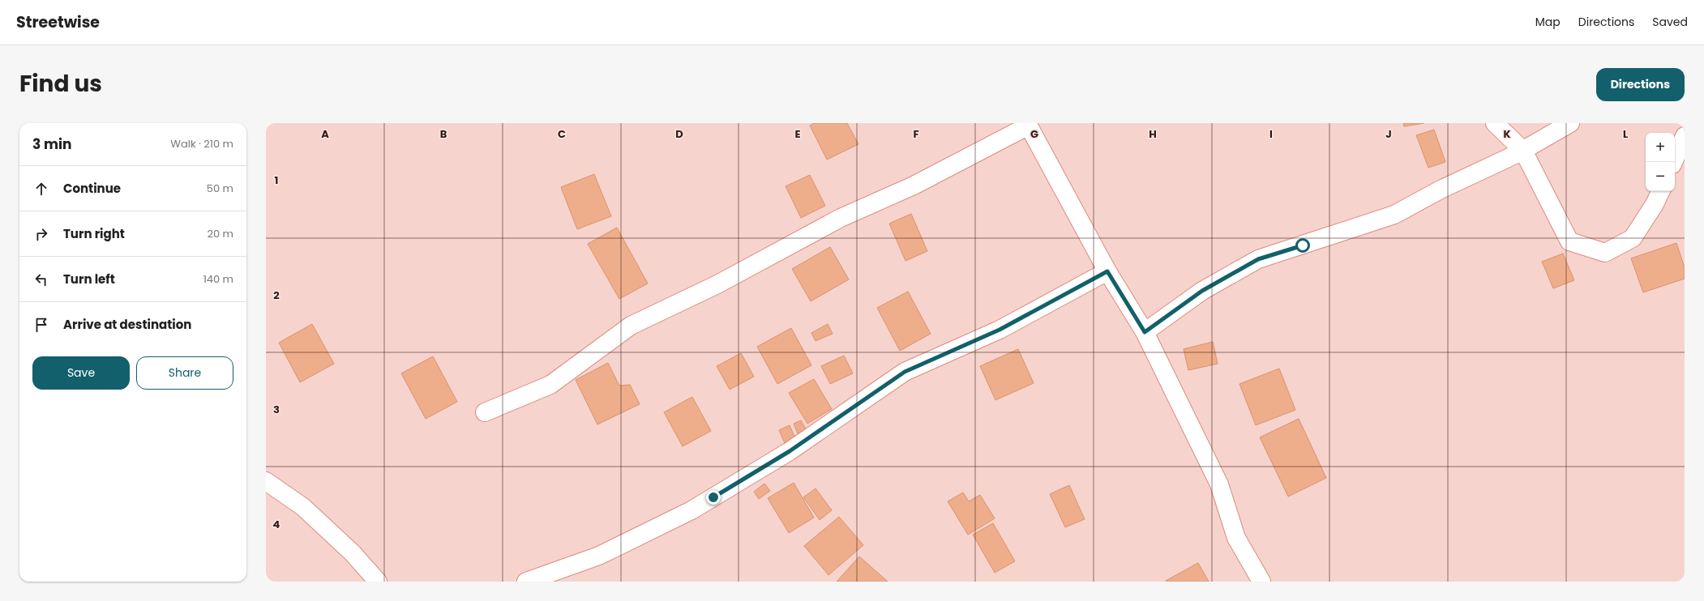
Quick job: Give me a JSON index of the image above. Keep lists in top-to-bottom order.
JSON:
{
  "page": {
    "header": "Streetwise",
    "nav": ["Map", "Directions", "Saved"],
    "title": "Find us",
    "buttons": [
      "Directions",
      ["Save", "Share"]
    ],
    "heading": ["3 min", "Walk · 210 m"],
    "map_buttons": ["+", "−"],
    "list": [
      ["Continue", "50 m"],
      ["Turn right", "20 m"],
      ["Turn left", "140 m"],
      "Arrive at destination"
    ]
  },
  "grid": {
    "columns": [
      "A",
      "B",
      "C",
      "D",
      "E",
      "F",
      "G",
      "H",
      "I",
      "J",
      "K",
      "L"
    ],
    "rows": [
      "1",
      "2",
      "3",
      "4"
    ]
  }
}
